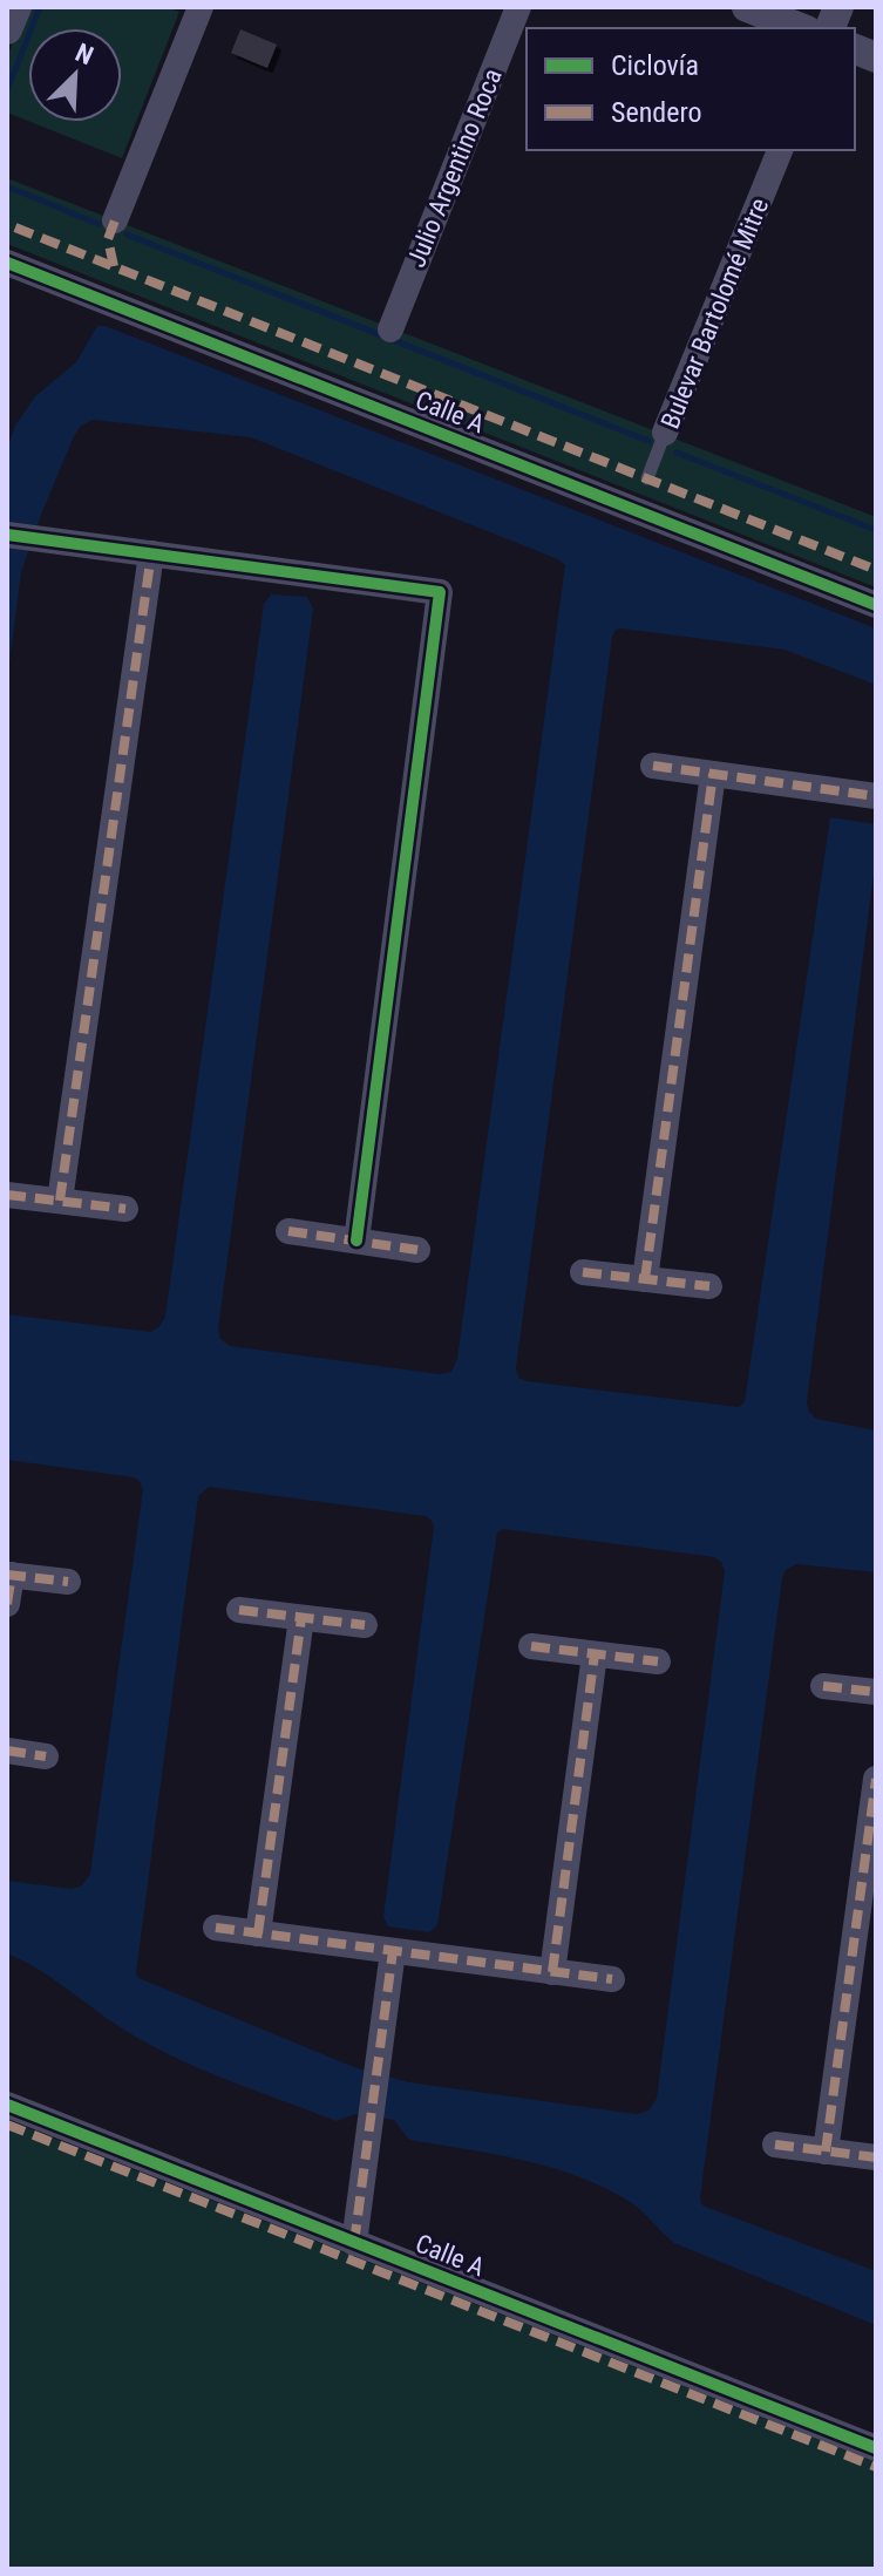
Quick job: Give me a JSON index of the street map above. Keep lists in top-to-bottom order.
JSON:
{
  "streets": {
    "street": ["Julio Argentino Roca", "Bulevar Bartolomé Mitre", "Calle A"]
  },
  "legend": ["Ciclovía", "Sendero"],
  "north": "top right"
}
